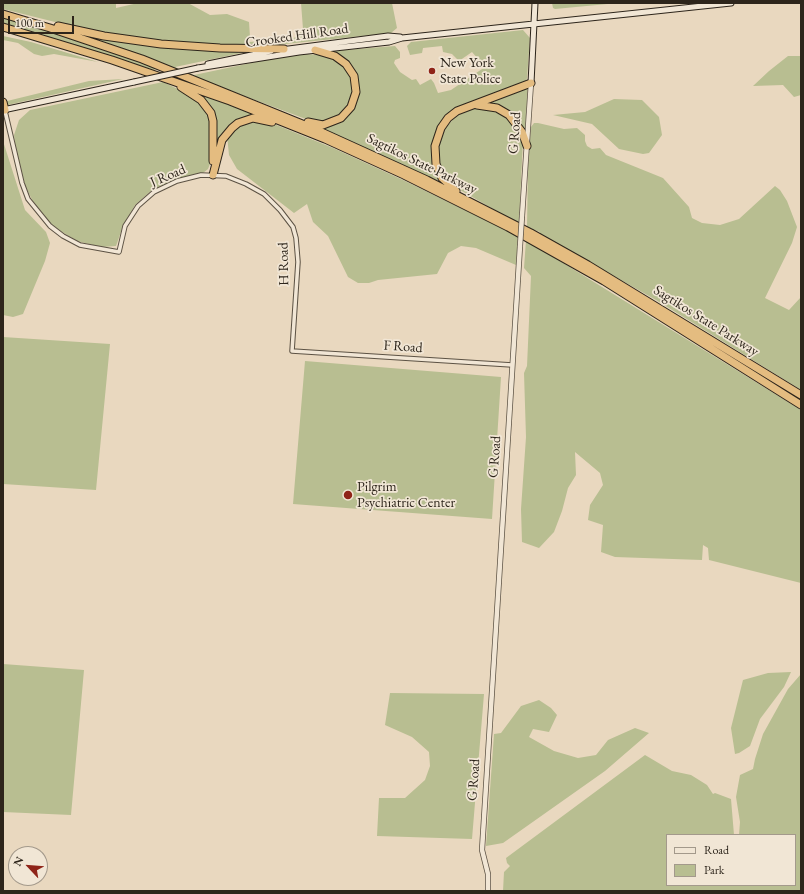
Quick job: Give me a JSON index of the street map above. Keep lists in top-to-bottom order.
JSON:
{
  "streets": {
    "highway": ["Sagtikos State Parkway"],
    "main road": ["Crooked Hill Road", "G Road"],
    "street": ["J Road", "H Road", "F Road"]
  },
  "crossings": [
    ["Crooked Hill Road", "G Road"],
    ["Crooked Hill Road", "J Road"],
    ["G Road", "F Road"],
    ["J Road", "H Road"],
    ["H Road", "F Road"]
  ],
  "places": ["New York State Police", "Pilgrim Psychiatric Center"],
  "legend": ["Road", "Park"],
  "scale_bar": "100 m",
  "north": "top left"
}
